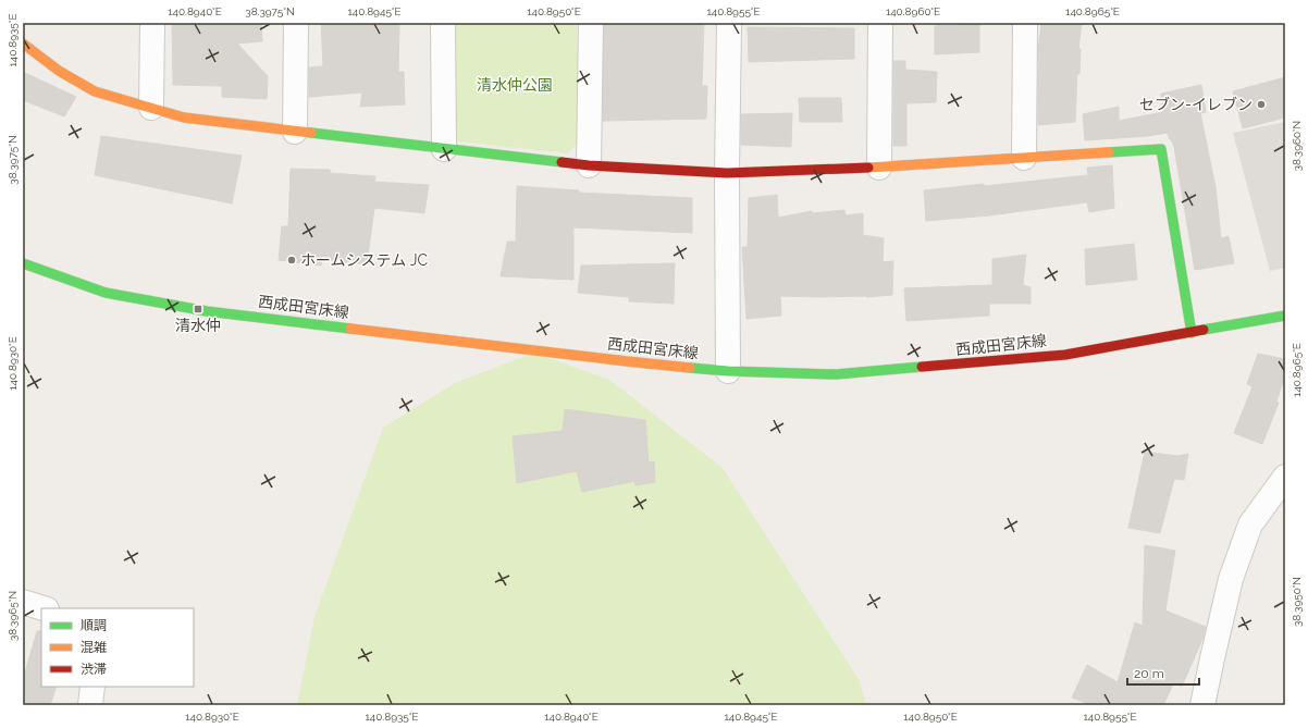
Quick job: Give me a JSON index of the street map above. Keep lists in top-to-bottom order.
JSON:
{
  "streets": {
    "street": ["西成田宮床線"]
  },
  "parks": ["清水仲公園"],
  "places": {
    "other": ["セブン-イレブン", "ホームシステム JC"],
    "transit": ["清水仲"]
  },
  "legend": ["順調", "混雑", "渋滞"],
  "scale_bar": "20 m",
  "coordinates": [
    "140.8940°E",
    "38.3975°N",
    "140.8945°E",
    "140.8950°E",
    "140.8955°E",
    "140.8960°E",
    "140.8965°E",
    "140.8935°E",
    "38.3960°N",
    "140.8930°E",
    "38.3950°N",
    "38.3965°N"
  ]
}
